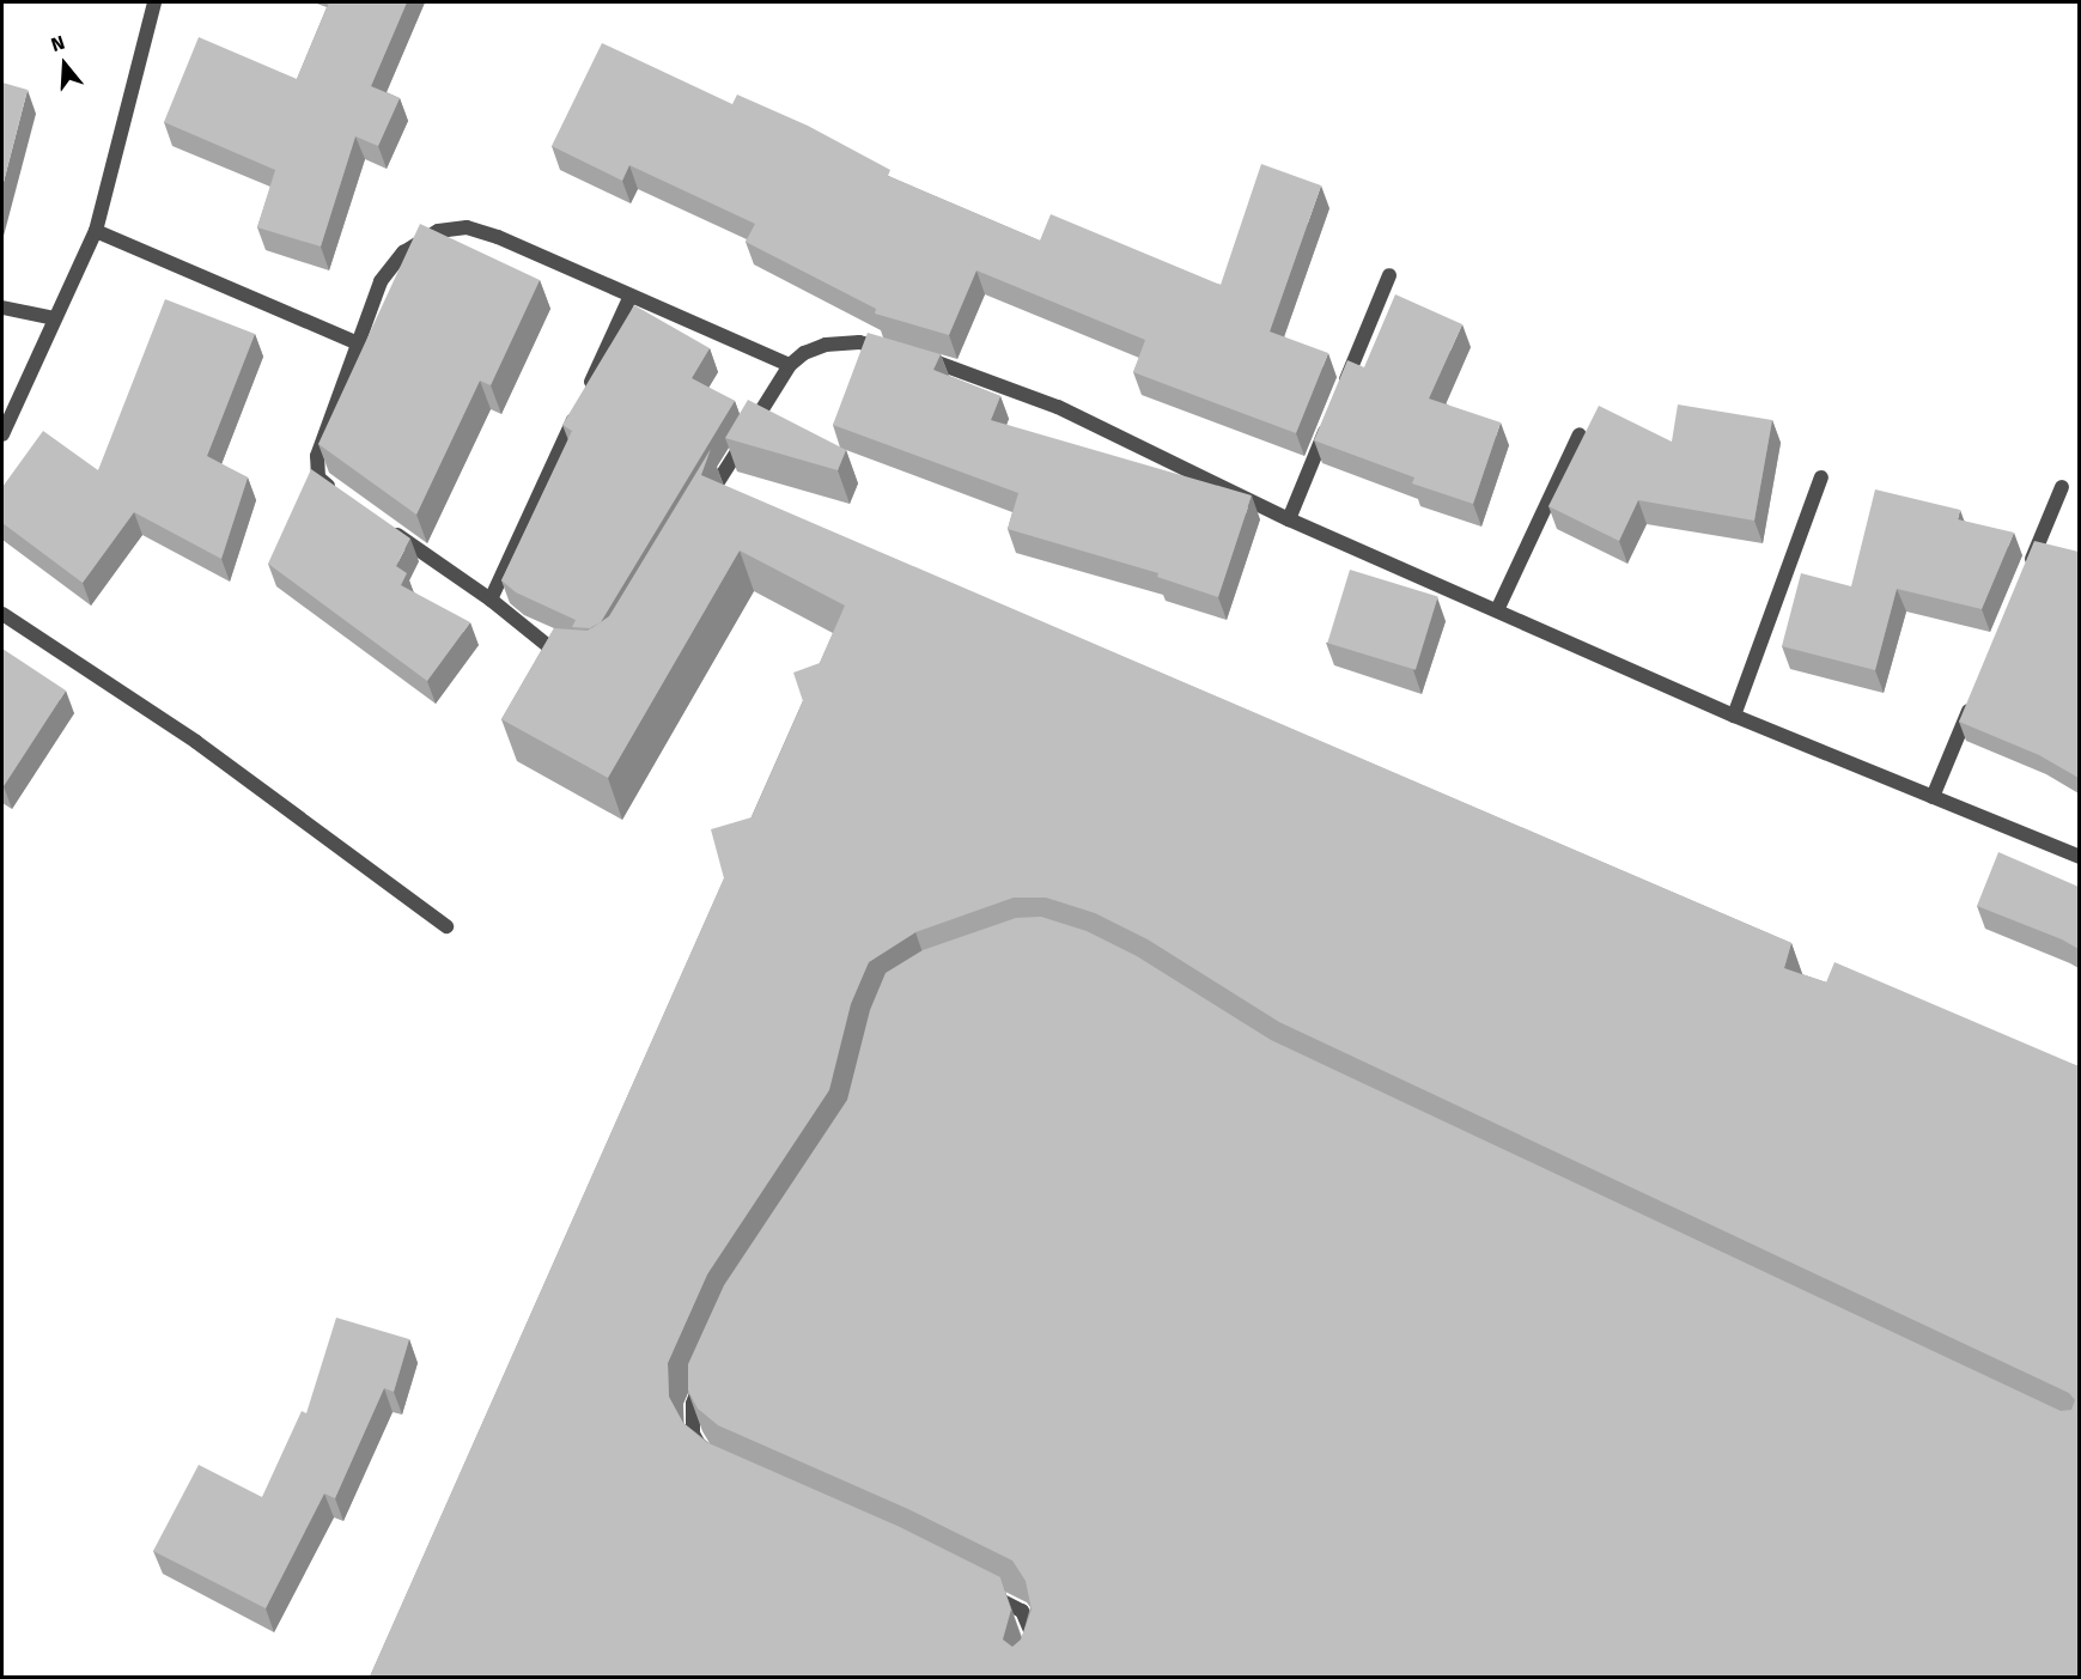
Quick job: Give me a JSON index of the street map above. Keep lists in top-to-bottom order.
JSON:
{
  "north": "top"
}
